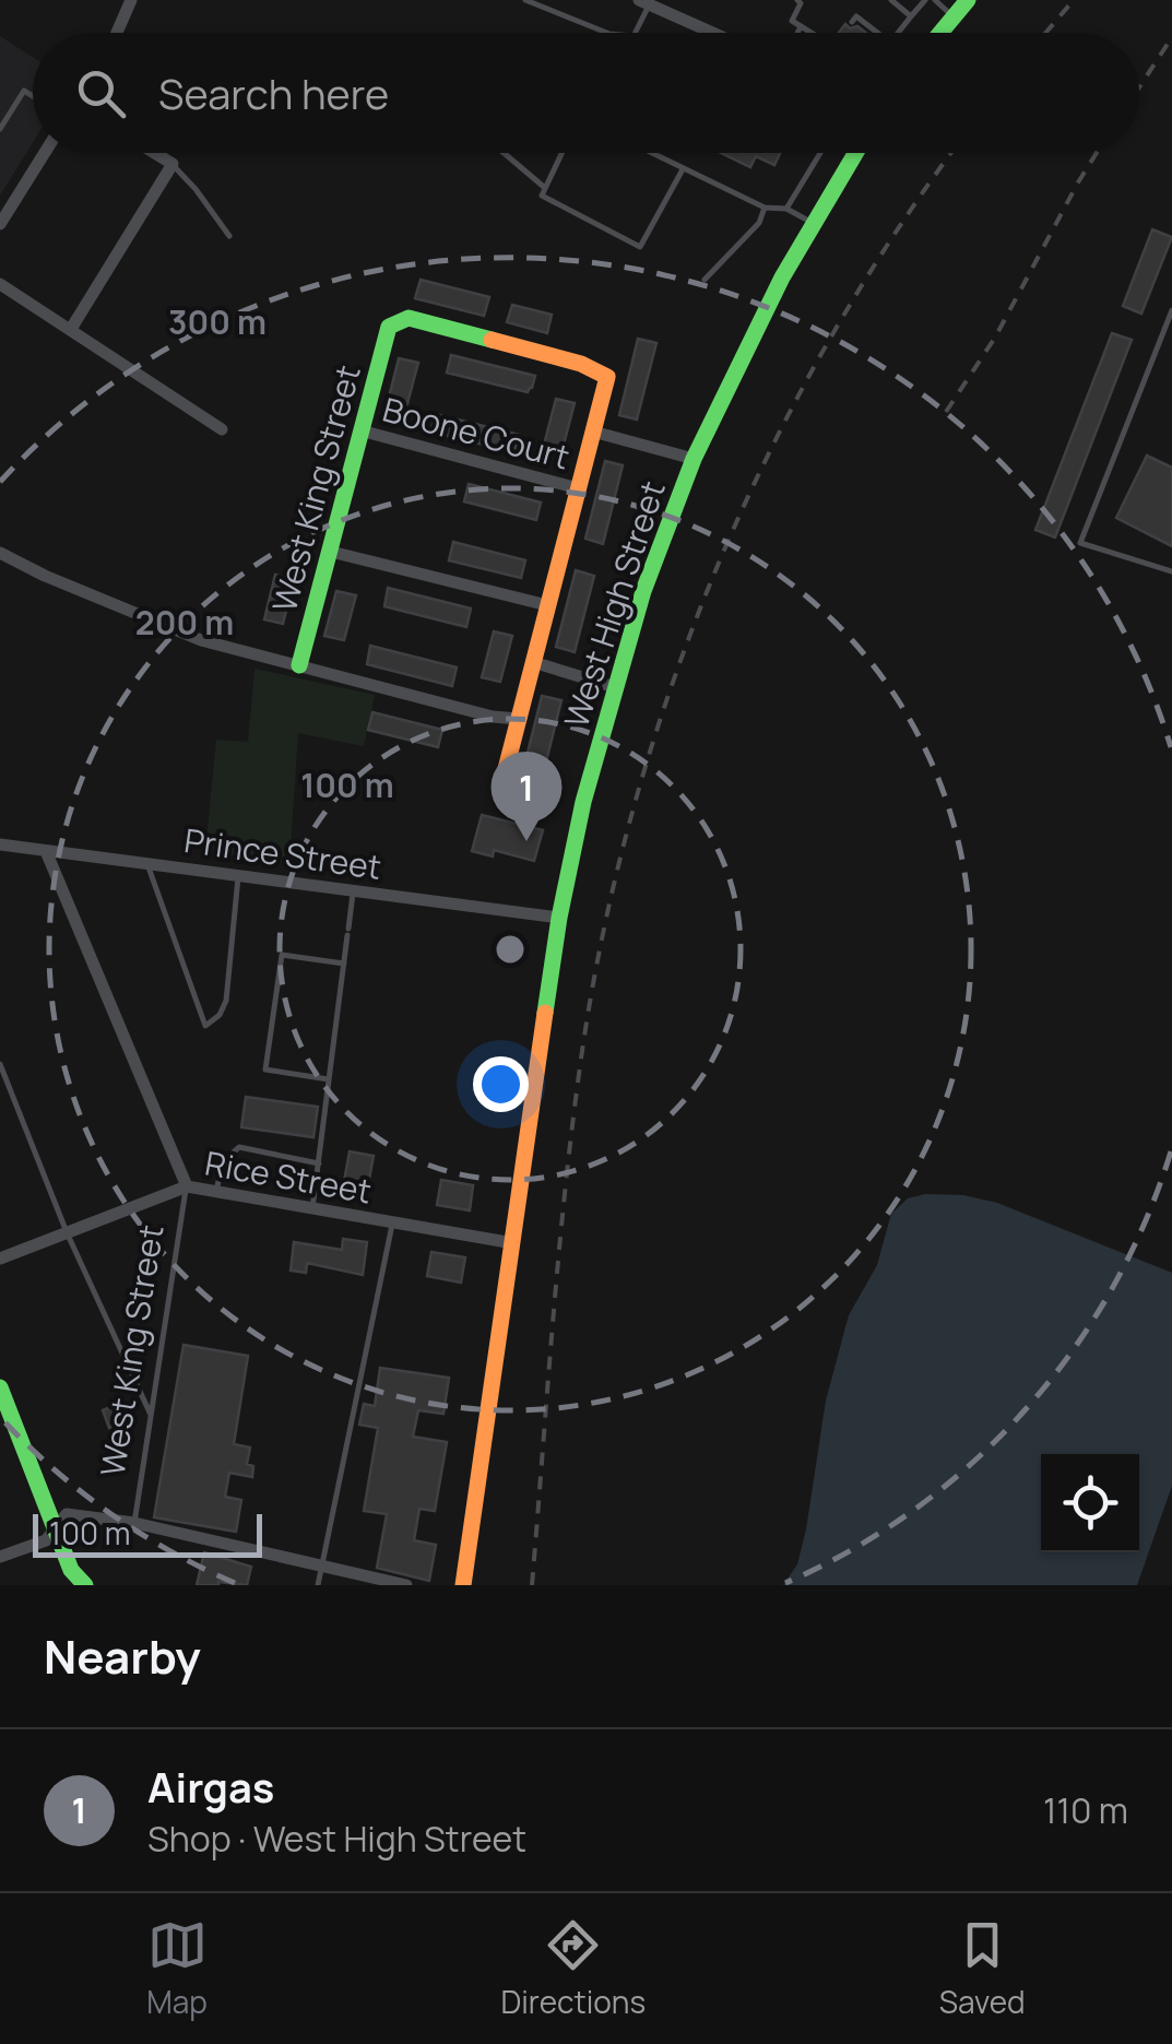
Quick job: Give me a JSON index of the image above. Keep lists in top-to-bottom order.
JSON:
{
  "streets": {
    "main road": ["West King Street", "West High Street"],
    "street": ["Boone Court", "Prince Street", "Rice Street"]
  },
  "crossings": [
    ["Boone Court", "West King Street"],
    ["West King Street", "Rice Street"],
    ["West High Street", "Prince Street"],
    ["West High Street", "Rice Street"]
  ],
  "scale_bar": "100 m",
  "page": {
    "search": "Search here",
    "pins": "1",
    "scale": "100 m",
    "heading": "Nearby",
    "list": [
      {
        "mark": "1",
        "name": "Airgas",
        "note": "Shop · West High Street",
        "value": "110 m"
      }
    ],
    "nav": ["Map", "Directions", "Saved"]
  },
  "rings": ["300 m", "200 m", "100 m"]
}
